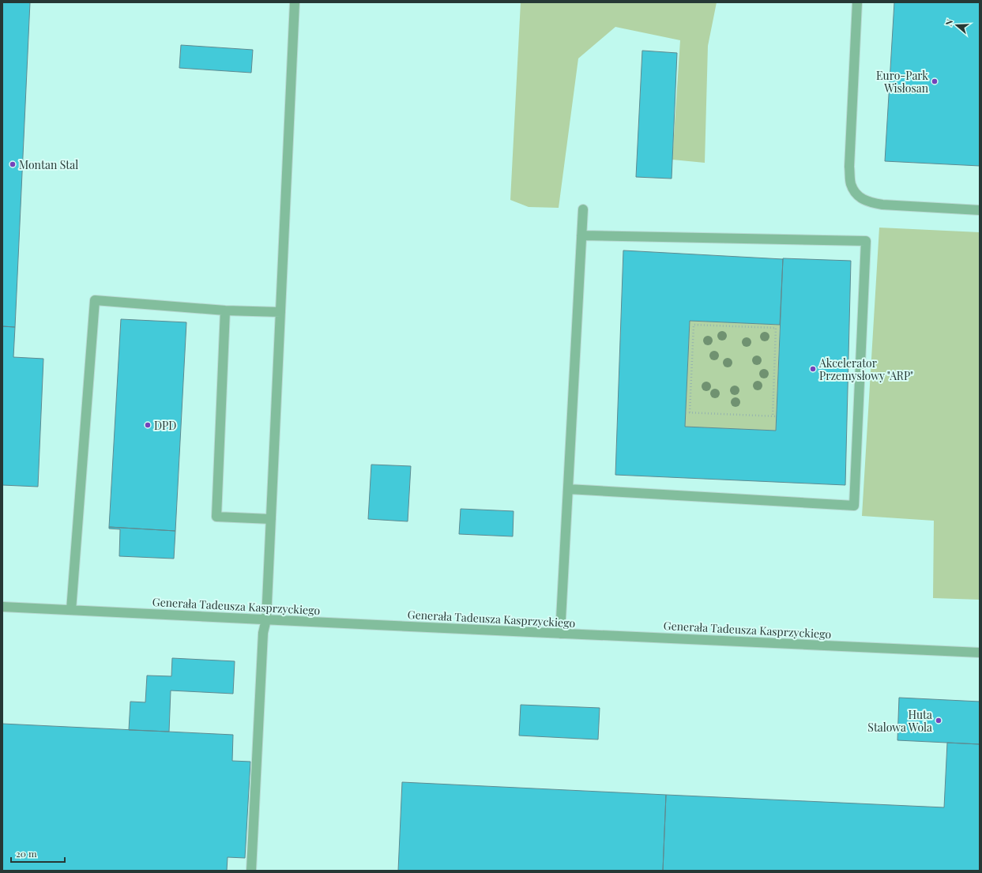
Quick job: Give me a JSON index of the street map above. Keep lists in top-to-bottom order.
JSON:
{
  "streets": {
    "street": ["Generała Tadeusza Kasprzyckiego"]
  },
  "places": [
    "Euro-Park Wisłosan",
    "Montan Stal",
    "Akcelerator Przemysłowy \"ARP\"",
    "DPD",
    "Huta Stalowa Wola"
  ],
  "scale_bar": "20 m",
  "north": "left"
}
